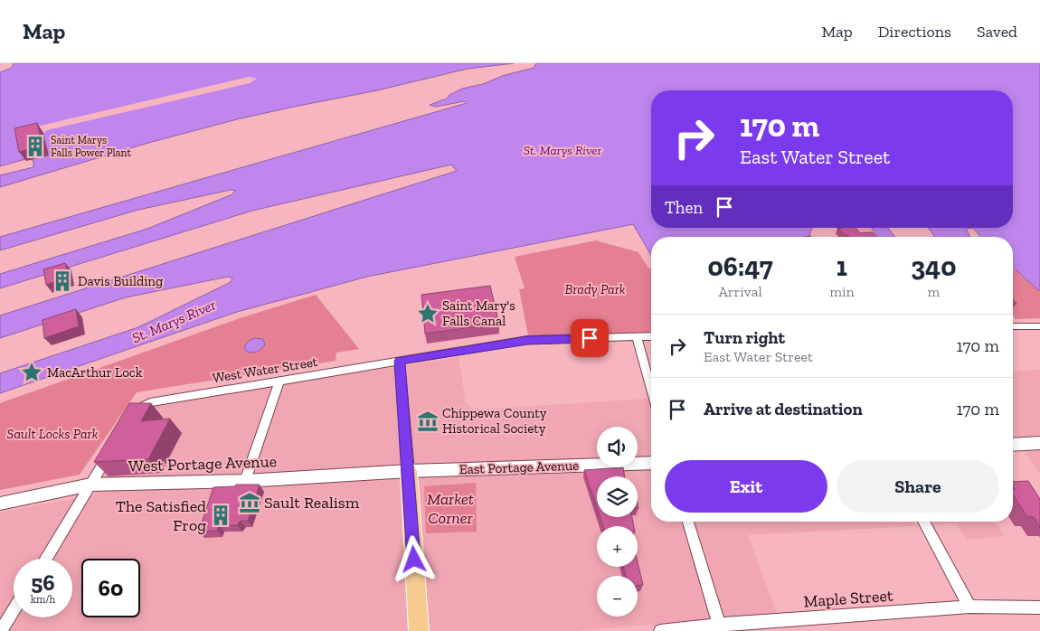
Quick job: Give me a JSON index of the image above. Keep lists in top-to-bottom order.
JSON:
{
  "streets": {
    "main road": ["East Portage Avenue"],
    "street": ["West Water Street", "West Portage Avenue", "Maple Street"]
  },
  "crossings": [
    ["West Portage Avenue", "East Portage Avenue"]
  ],
  "water": ["St. Marys River"],
  "parks": ["Brady Park", "Sault Locks Park", "Market Corner"],
  "places": {
    "building": ["Saint Marys Falls Power Plant", "Davis Building", "The Satisfied Frog"],
    "place": ["Saint Mary's Falls Canal", "MacArthur Lock"],
    "museum": ["Chippewa County Historical Society", "Sault Realism"]
  },
  "page": {
    "header": "Map",
    "nav": ["Map", "Directions", "Saved"],
    "turn": ["170 m", "East Water Street"],
    "then": "Then",
    "eta": [
      "06:47",
      "Arrival",
      "1",
      "min",
      "340",
      "m"
    ],
    "list": [
      {
        "name": "Turn right",
        "note": "East Water Street",
        "value": "170 m"
      },
      {
        "name": "Arrive at destination",
        "value": "170 m"
      }
    ],
    "map_buttons": ["+", "−"],
    "buttons": ["Exit", "Share"],
    "speed": "56 km/h",
    "limit": "60"
  }
}
